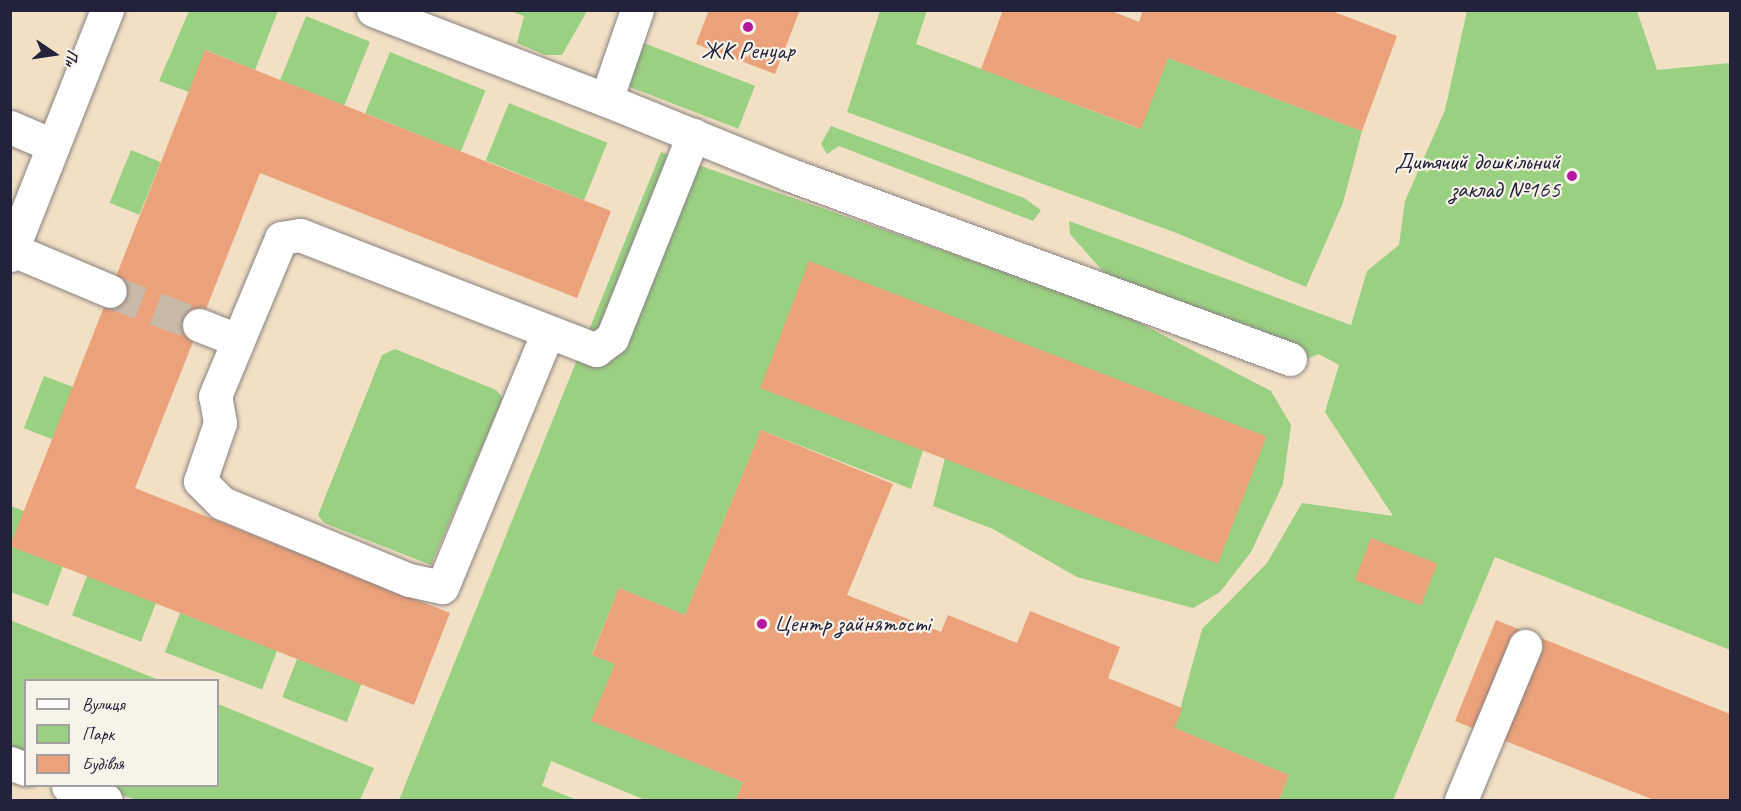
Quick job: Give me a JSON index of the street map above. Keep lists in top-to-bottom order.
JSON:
{
  "places": ["ЖК Ренуар", "Дитячий дошкільний заклад №165", "Центр зайнятості"],
  "legend": ["Вулиця", "Парк", "Будівля"],
  "north": "right"
}
